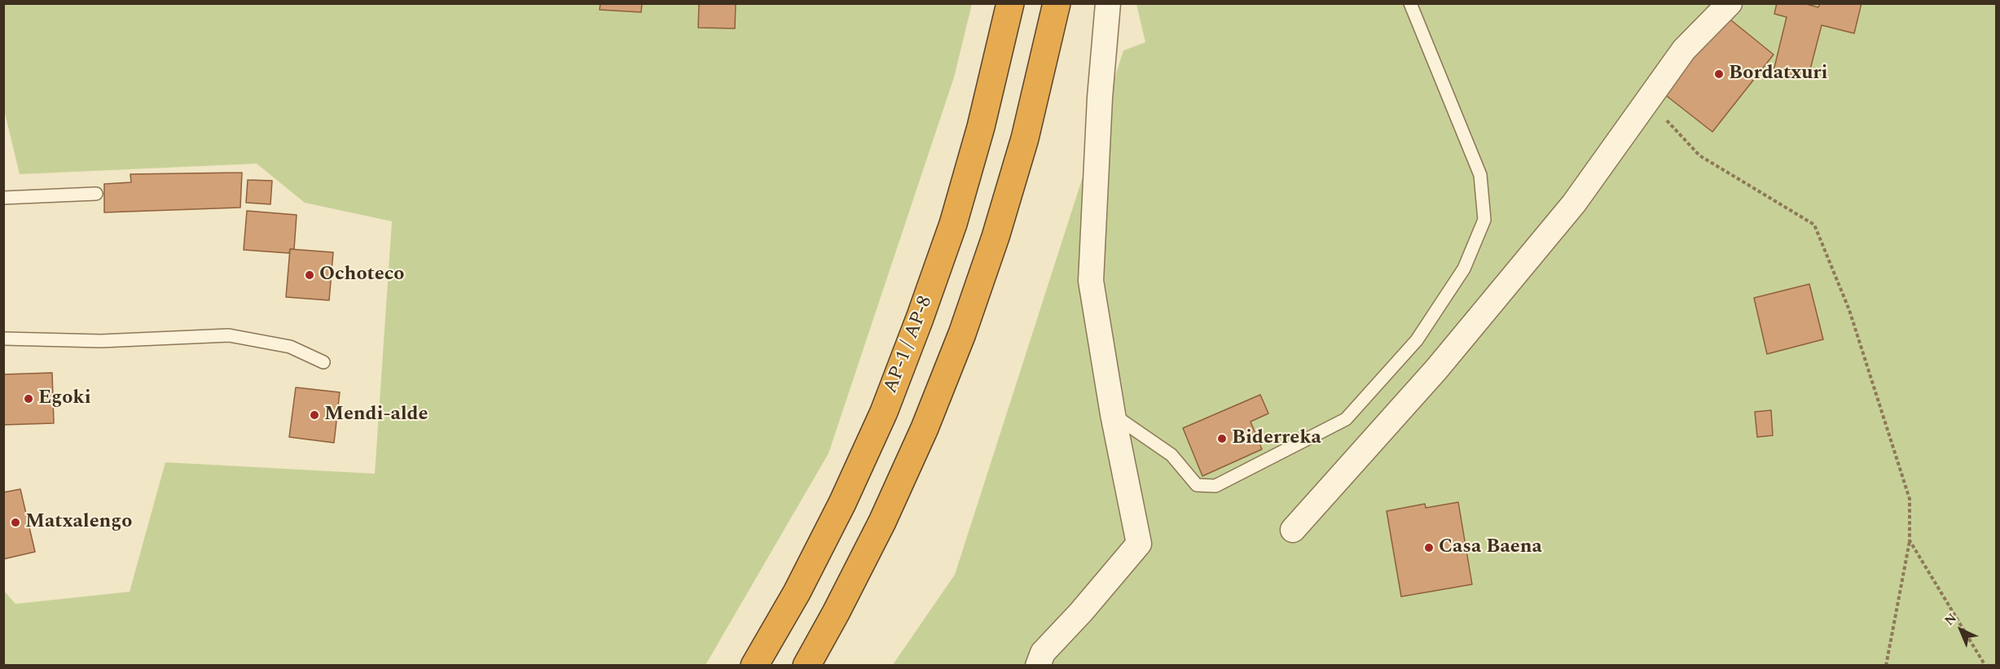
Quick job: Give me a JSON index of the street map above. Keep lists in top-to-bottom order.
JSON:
{
  "streets": {
    "highway": ["AP-1 / AP-8"]
  },
  "places": [
    "Bordatxuri",
    "Ochoteco",
    "Egoki",
    "Mendi-alde",
    "Biderreka",
    "Matxalengo",
    "Casa Baena"
  ],
  "north": "top left"
}
